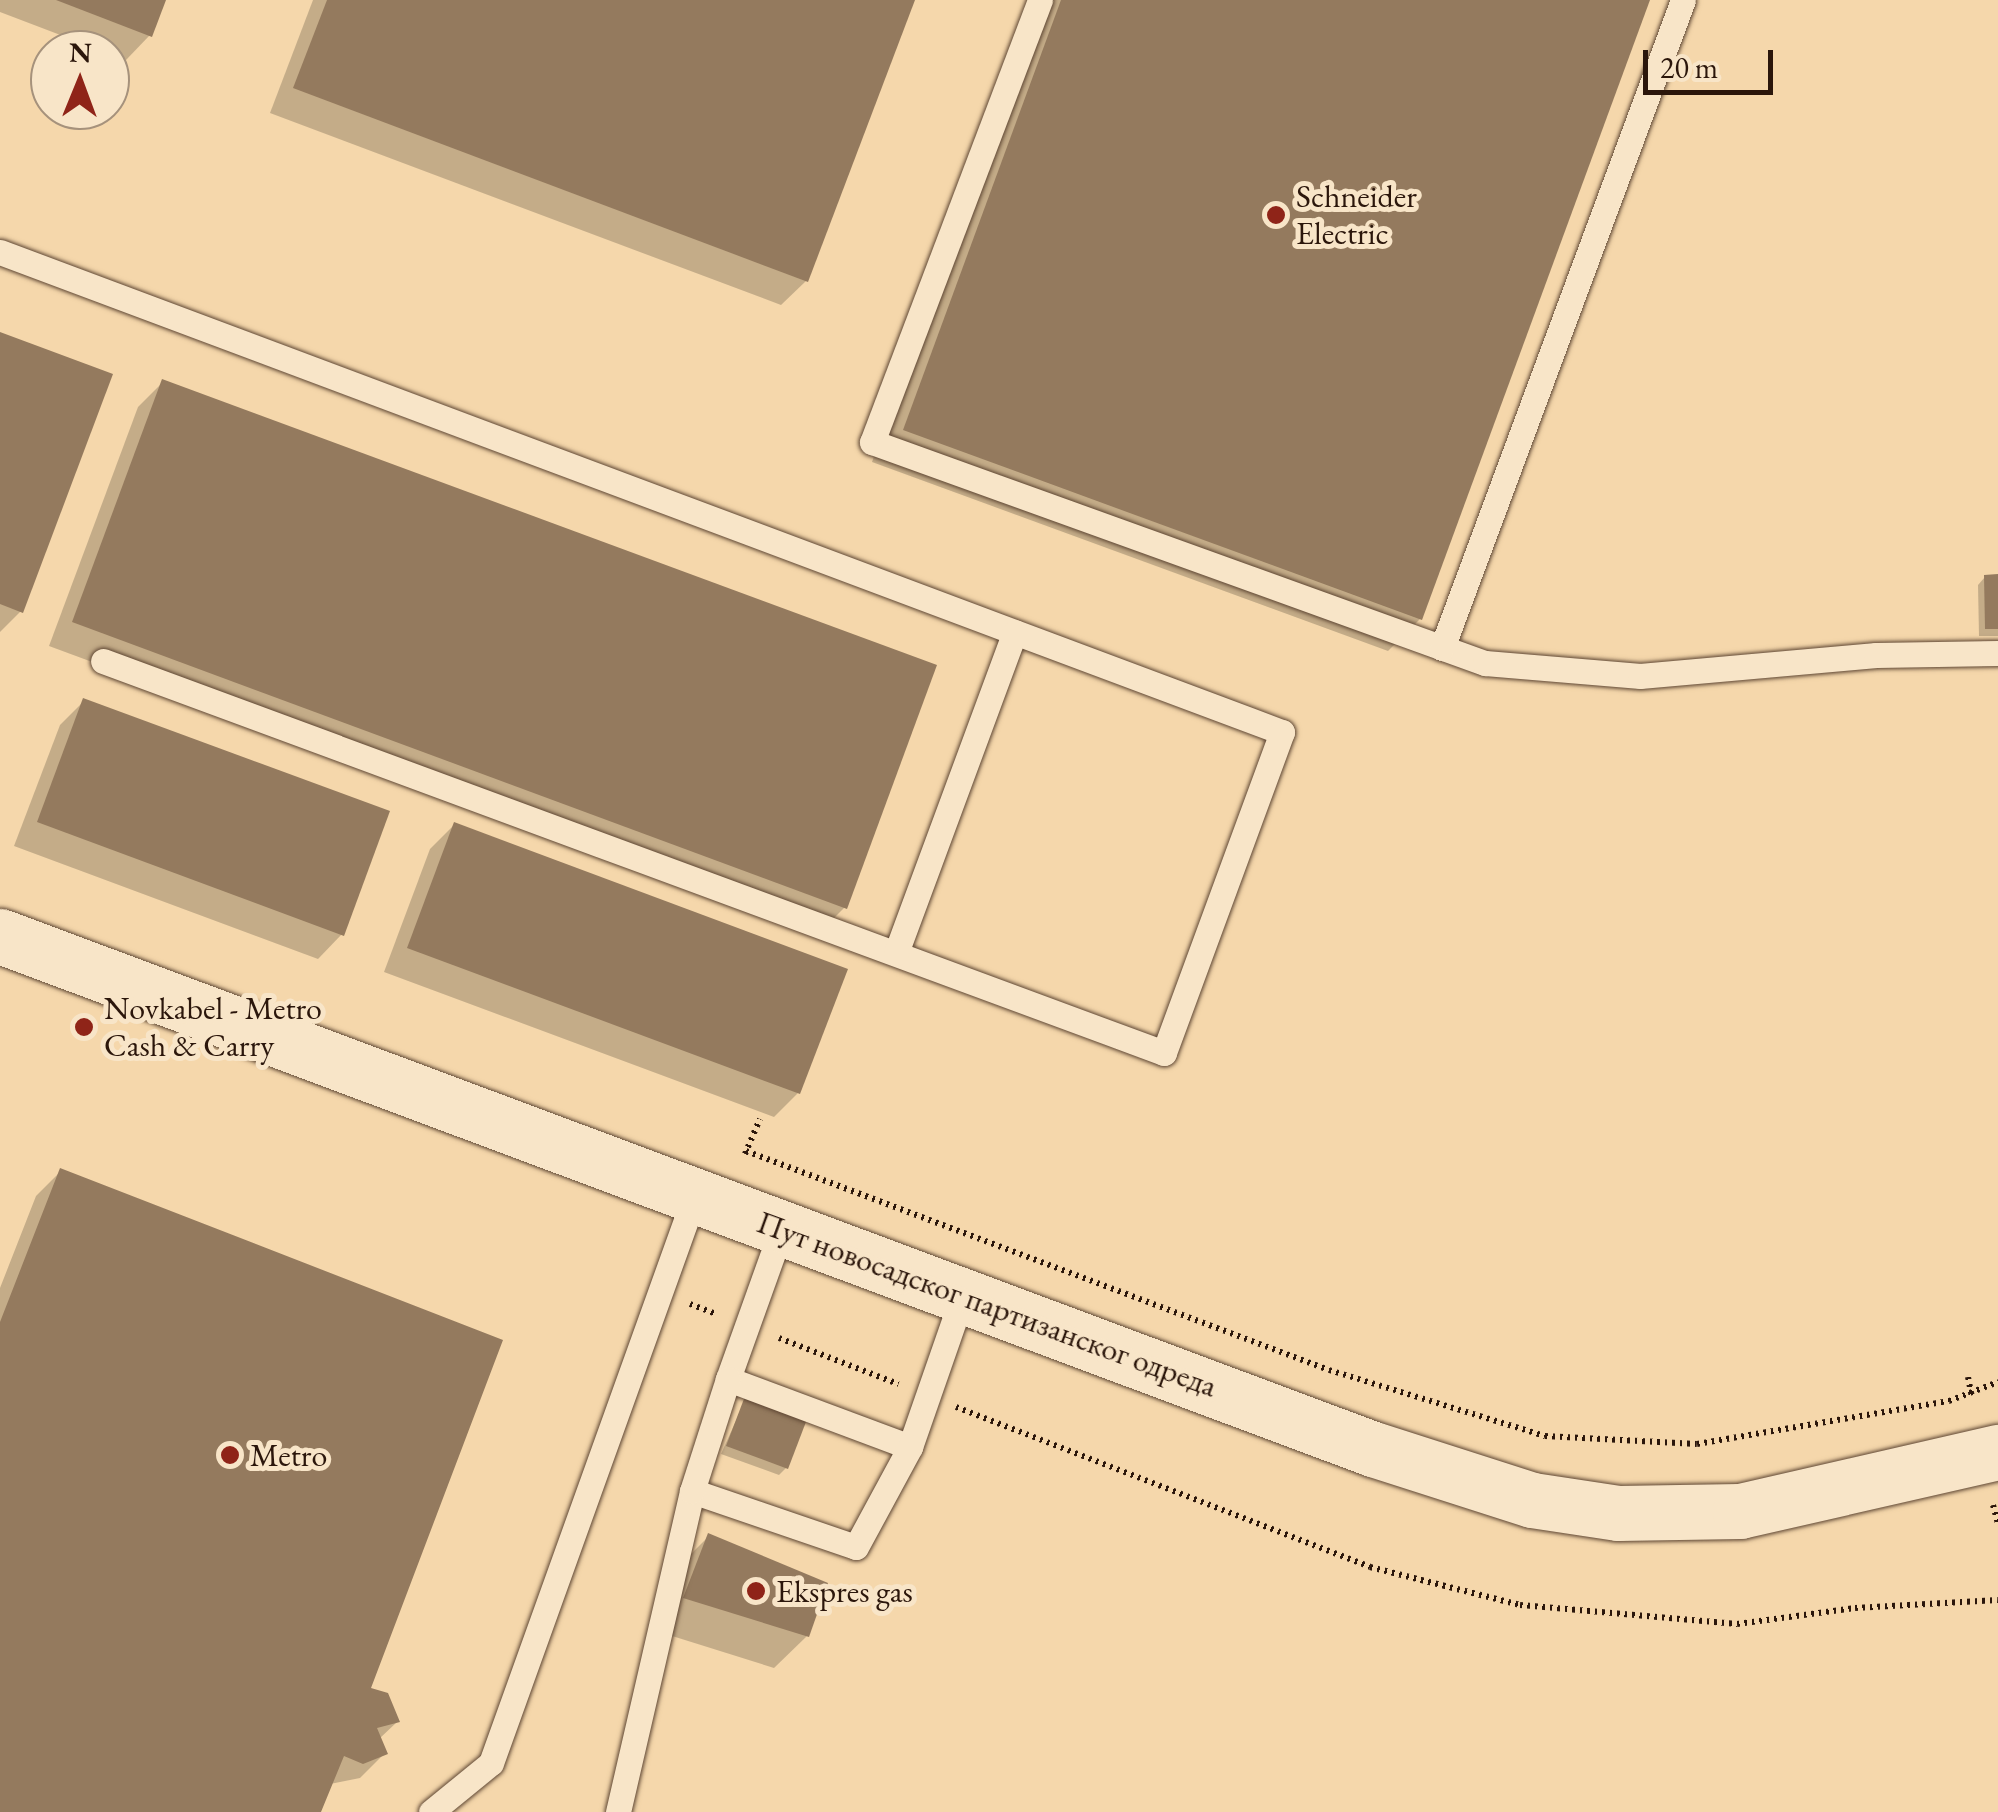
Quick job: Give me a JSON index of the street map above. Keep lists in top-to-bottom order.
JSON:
{
  "streets": {
    "street": ["Пут новосадског партизанског одреда"]
  },
  "places": [
    "Schneider Electric",
    "Novkabel - Metro Cash & Carry",
    "Metro",
    "Ekspres gas"
  ],
  "scale_bar": "20 m",
  "north": "top"
}
